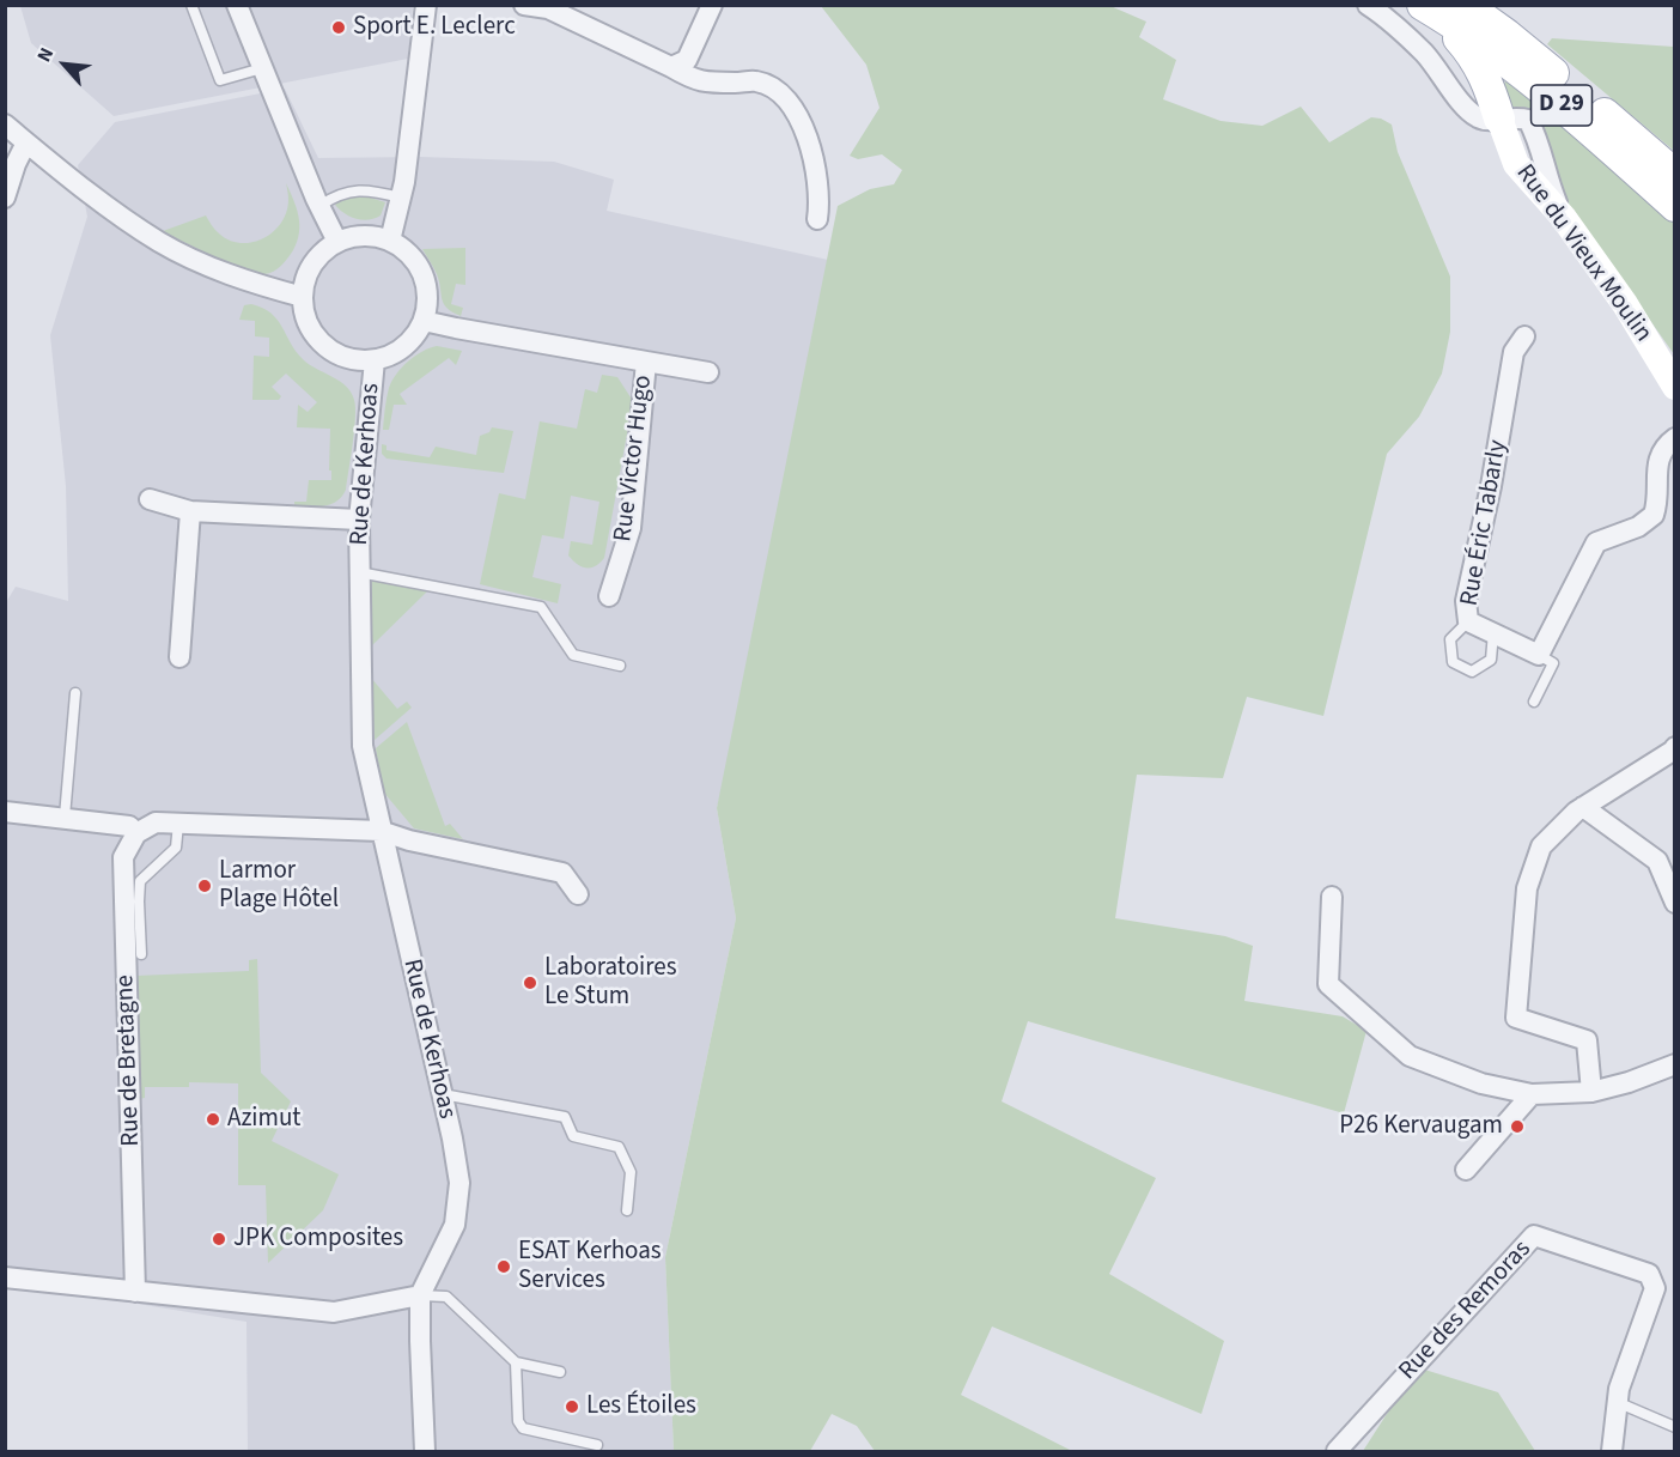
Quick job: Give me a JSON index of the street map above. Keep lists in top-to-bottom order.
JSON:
{
  "streets": {
    "main road": ["D 29"],
    "street": [
      "Rue du Vieux Moulin",
      "Rue Victor Hugo",
      "Rue de Kerhoas",
      "Rue Éric Tabarly",
      "Rue de Bretagne",
      "Rue des Remoras"
    ]
  },
  "crossings": [
    ["Rue Victor Hugo", "Rue de Kerhoas"]
  ],
  "places": [
    "Sport E. Leclerc",
    "Larmor Plage Hôtel",
    "Laboratoires Le Stum",
    "Azimut",
    "P26 Kervaugam",
    "JPK Composites",
    "ESAT Kerhoas Services",
    "Les Étoiles"
  ],
  "north": "top left"
}
